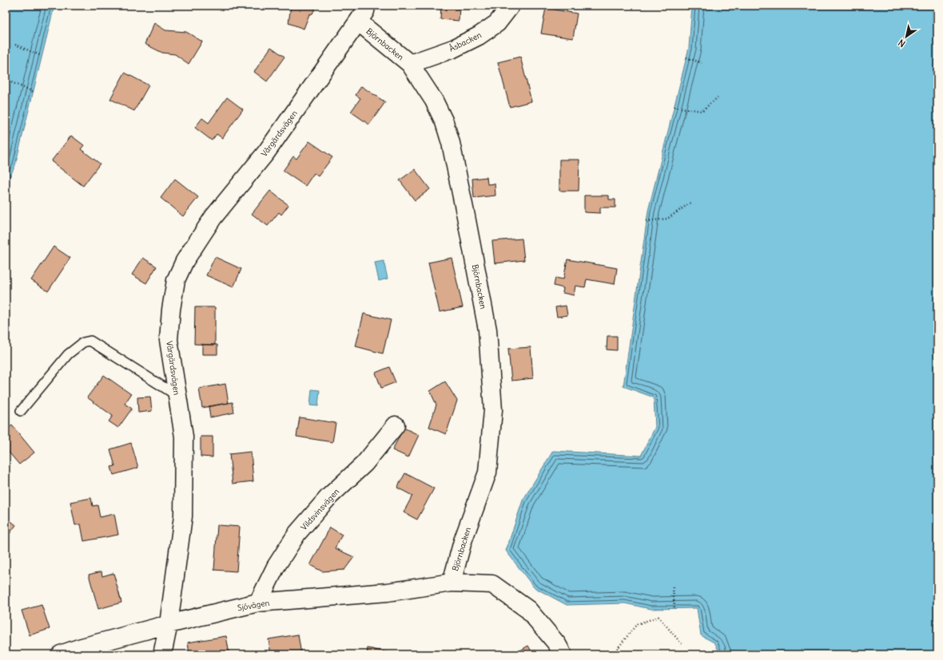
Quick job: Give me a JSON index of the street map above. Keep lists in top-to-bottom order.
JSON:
{
  "streets": {
    "street": [
      "Åsbacken",
      "Björnbacken",
      "Vårgärdsvägen",
      "Vildsvinsvägen",
      "Sjövägen"
    ]
  },
  "crossings": [
    ["Åsbacken", "Björnbacken"],
    ["Björnbacken", "Vårgärdsvägen"],
    ["Björnbacken", "Sjövägen"],
    ["Vårgärdsvägen", "Sjövägen"],
    ["Vildsvinsvägen", "Sjövägen"]
  ],
  "north": "bottom left"
}
